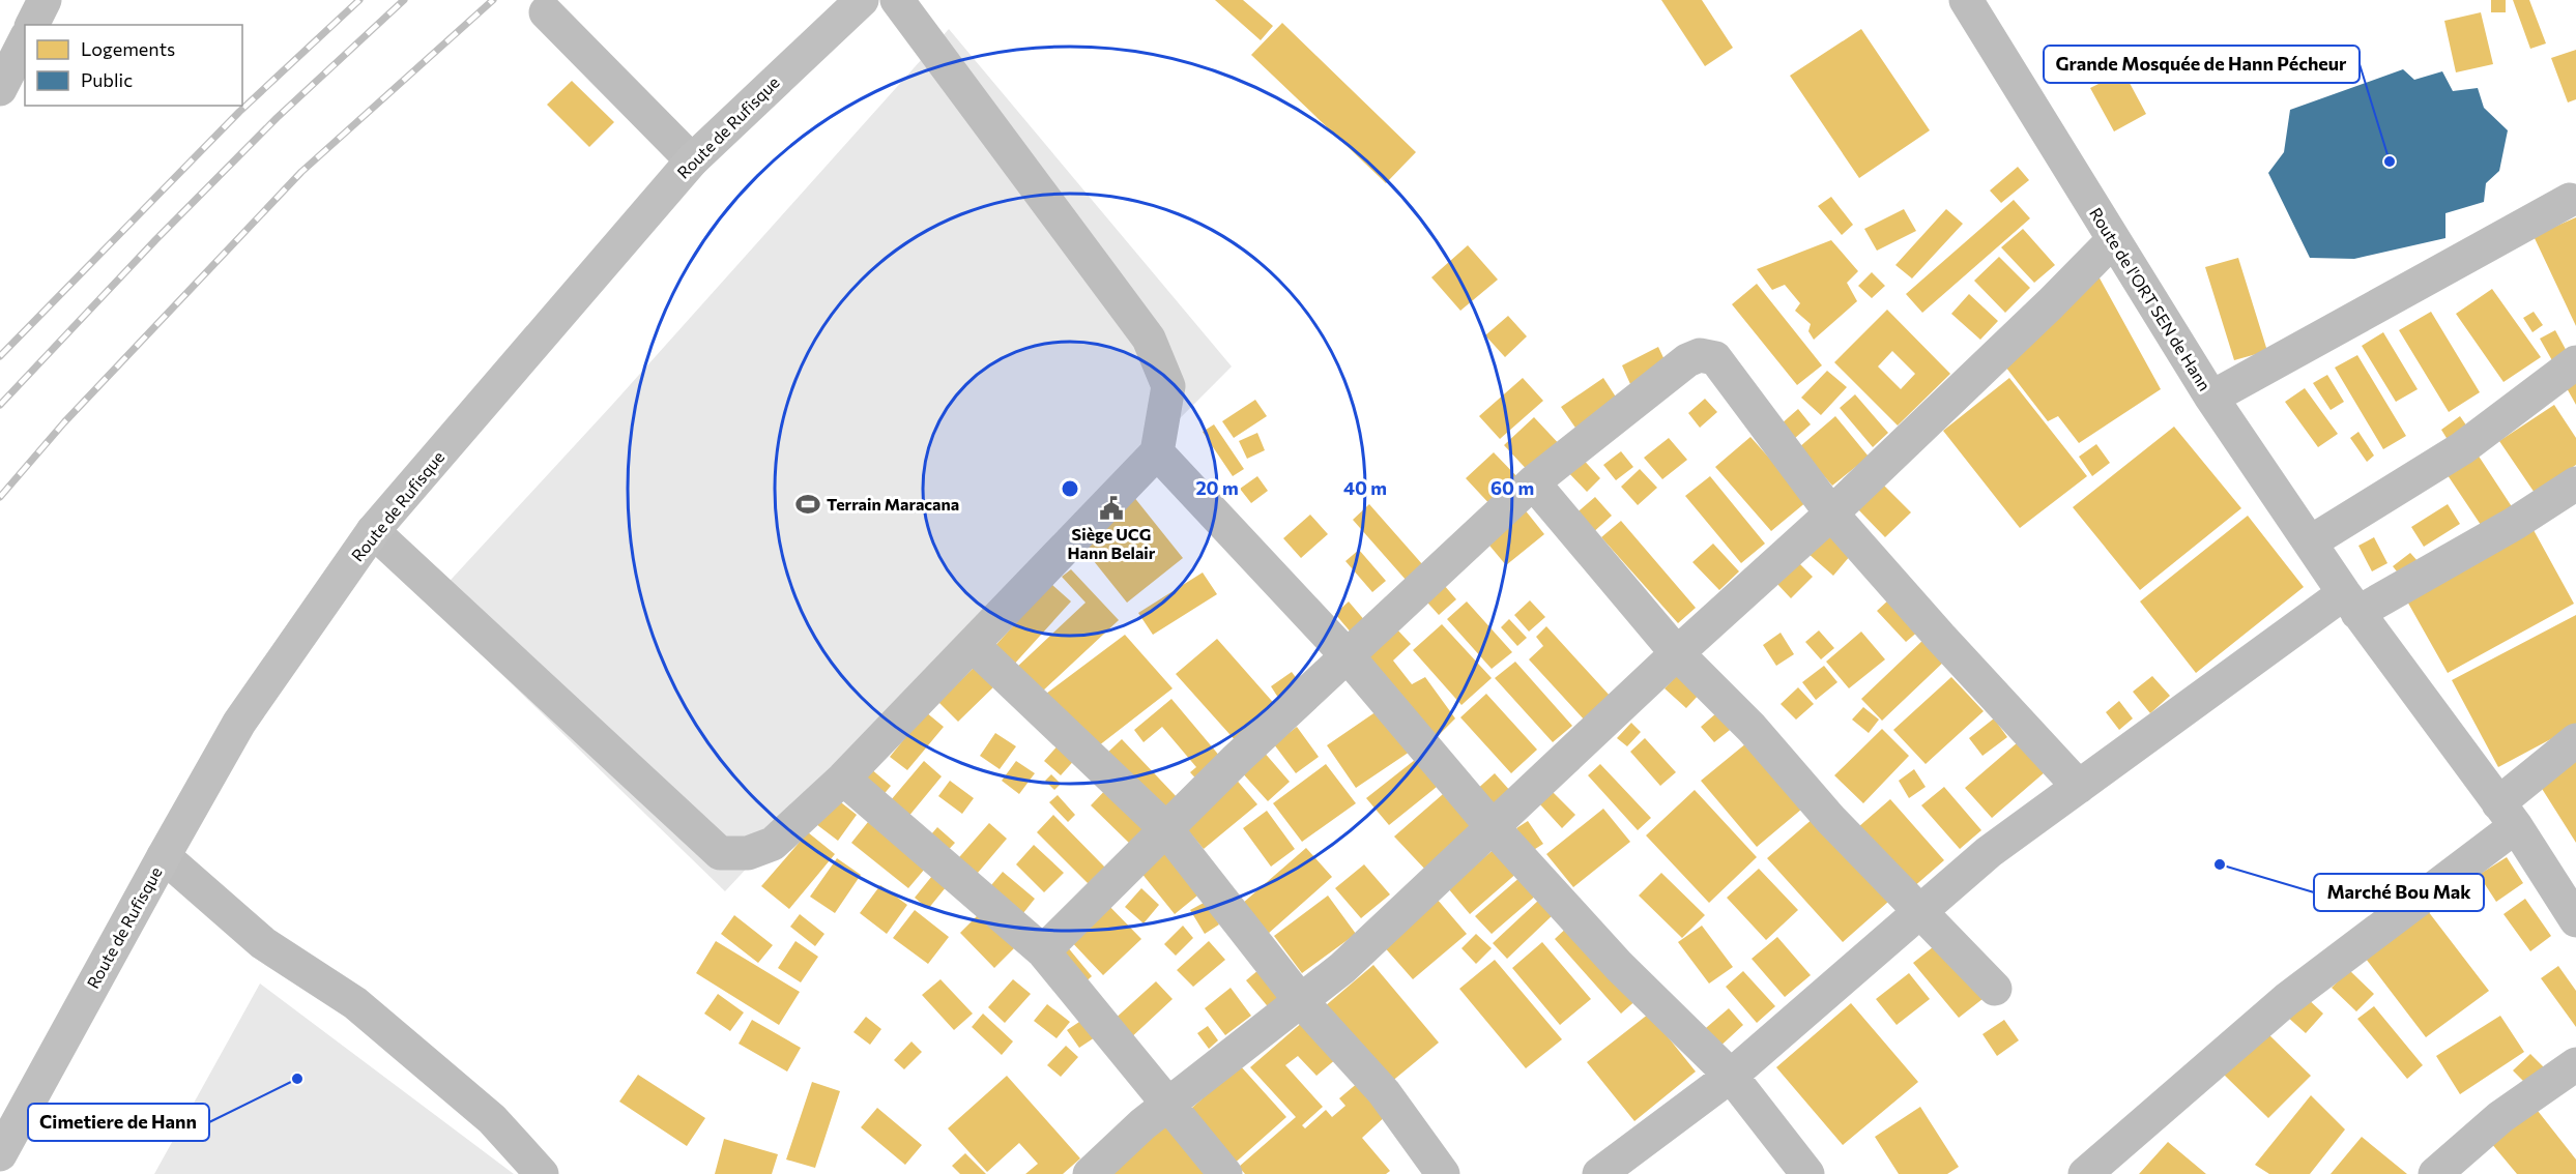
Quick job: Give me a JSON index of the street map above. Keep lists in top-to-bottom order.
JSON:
{
  "streets": {
    "main road": ["Route de Rufisque"],
    "street": ["Route de l'ORT SEN de Hann"]
  },
  "places": {
    "other": ["Grande Mosquée de Hann Pécheur", "Marché Bou Mak", "Cimetiere de Hann"],
    "sports": ["Terrain Maracana"],
    "public building": ["Siège UCG Hann Belair"]
  },
  "legend": ["Logements", "Public"],
  "rings": ["20 m", "40 m", "60 m"]
}
